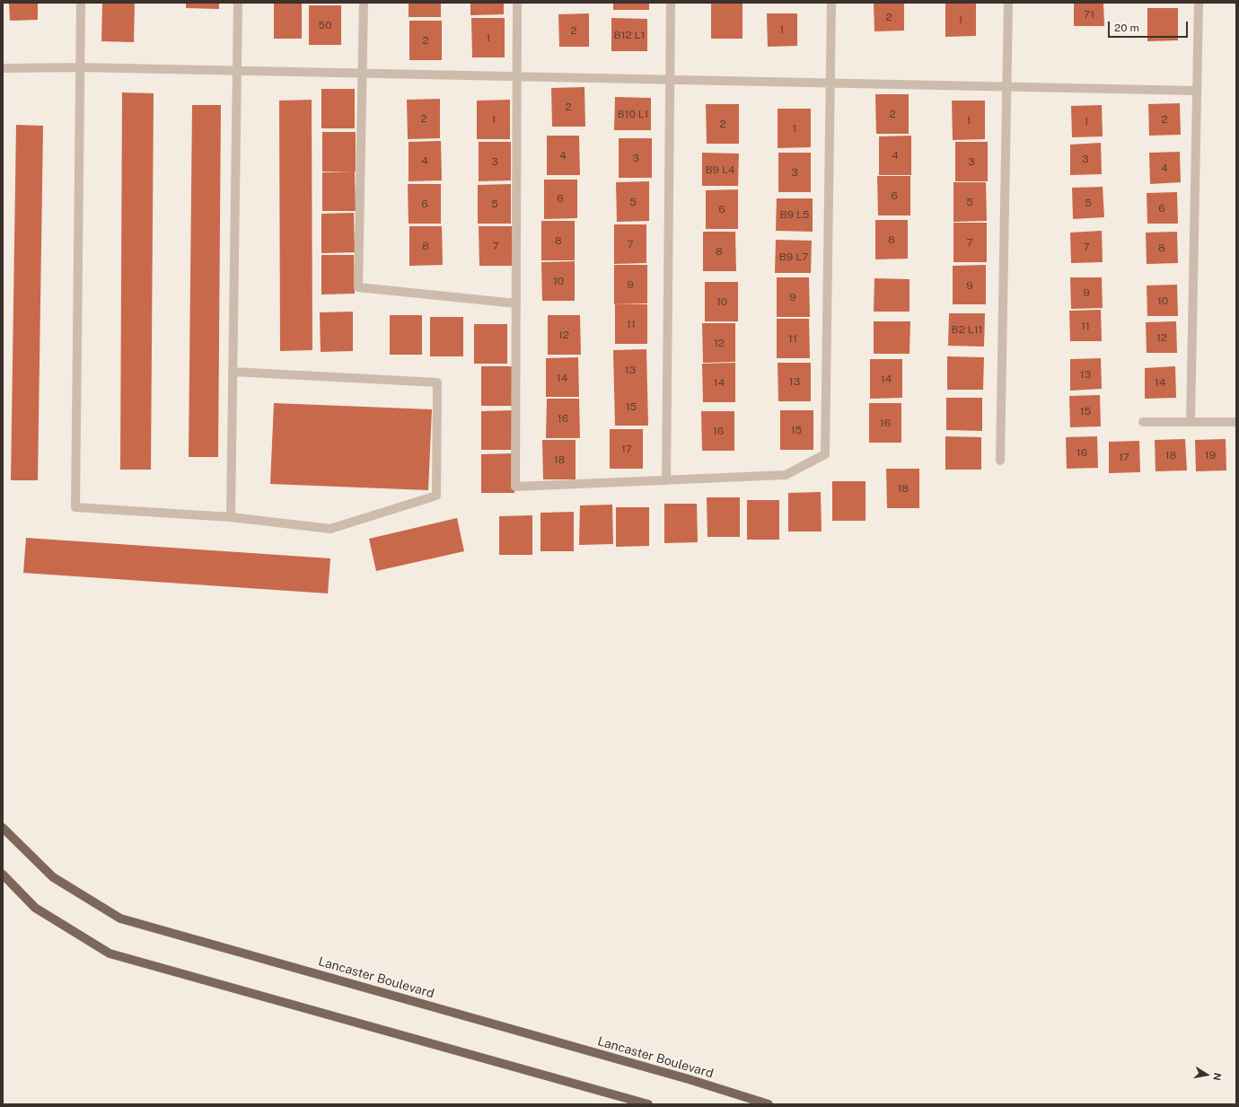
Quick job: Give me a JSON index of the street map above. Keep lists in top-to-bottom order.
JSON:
{
  "streets": {
    "main road": ["Lancaster Boulevard"]
  },
  "house_numbers": [
    "71",
    "2",
    "1",
    "50",
    "1",
    "2",
    "B12 L1",
    "1",
    "2",
    "2",
    "B10 L1",
    "2",
    "2",
    "1",
    "2",
    "1",
    "1",
    "2",
    "1",
    "4",
    "4",
    "3",
    "3",
    "4",
    "3",
    "3",
    "4",
    "B9 L4",
    "3",
    "6",
    "6",
    "5",
    "5",
    "5",
    "6",
    "5",
    "6",
    "6",
    "B9 L5",
    "8",
    "8",
    "7",
    "7",
    "8",
    "7",
    "7",
    "8",
    "8",
    "B9 L7",
    "10",
    "9",
    "9",
    "9",
    "9",
    "10",
    "10",
    "11",
    "11",
    "B2 L11",
    "12",
    "12",
    "11",
    "12",
    "13",
    "13",
    "14",
    "14",
    "13",
    "14",
    "14",
    "15",
    "15",
    "16",
    "16",
    "15",
    "16",
    "17",
    "16",
    "18",
    "19",
    "17",
    "18",
    "18"
  ],
  "scale_bar": "20 m",
  "north": "right"
}
